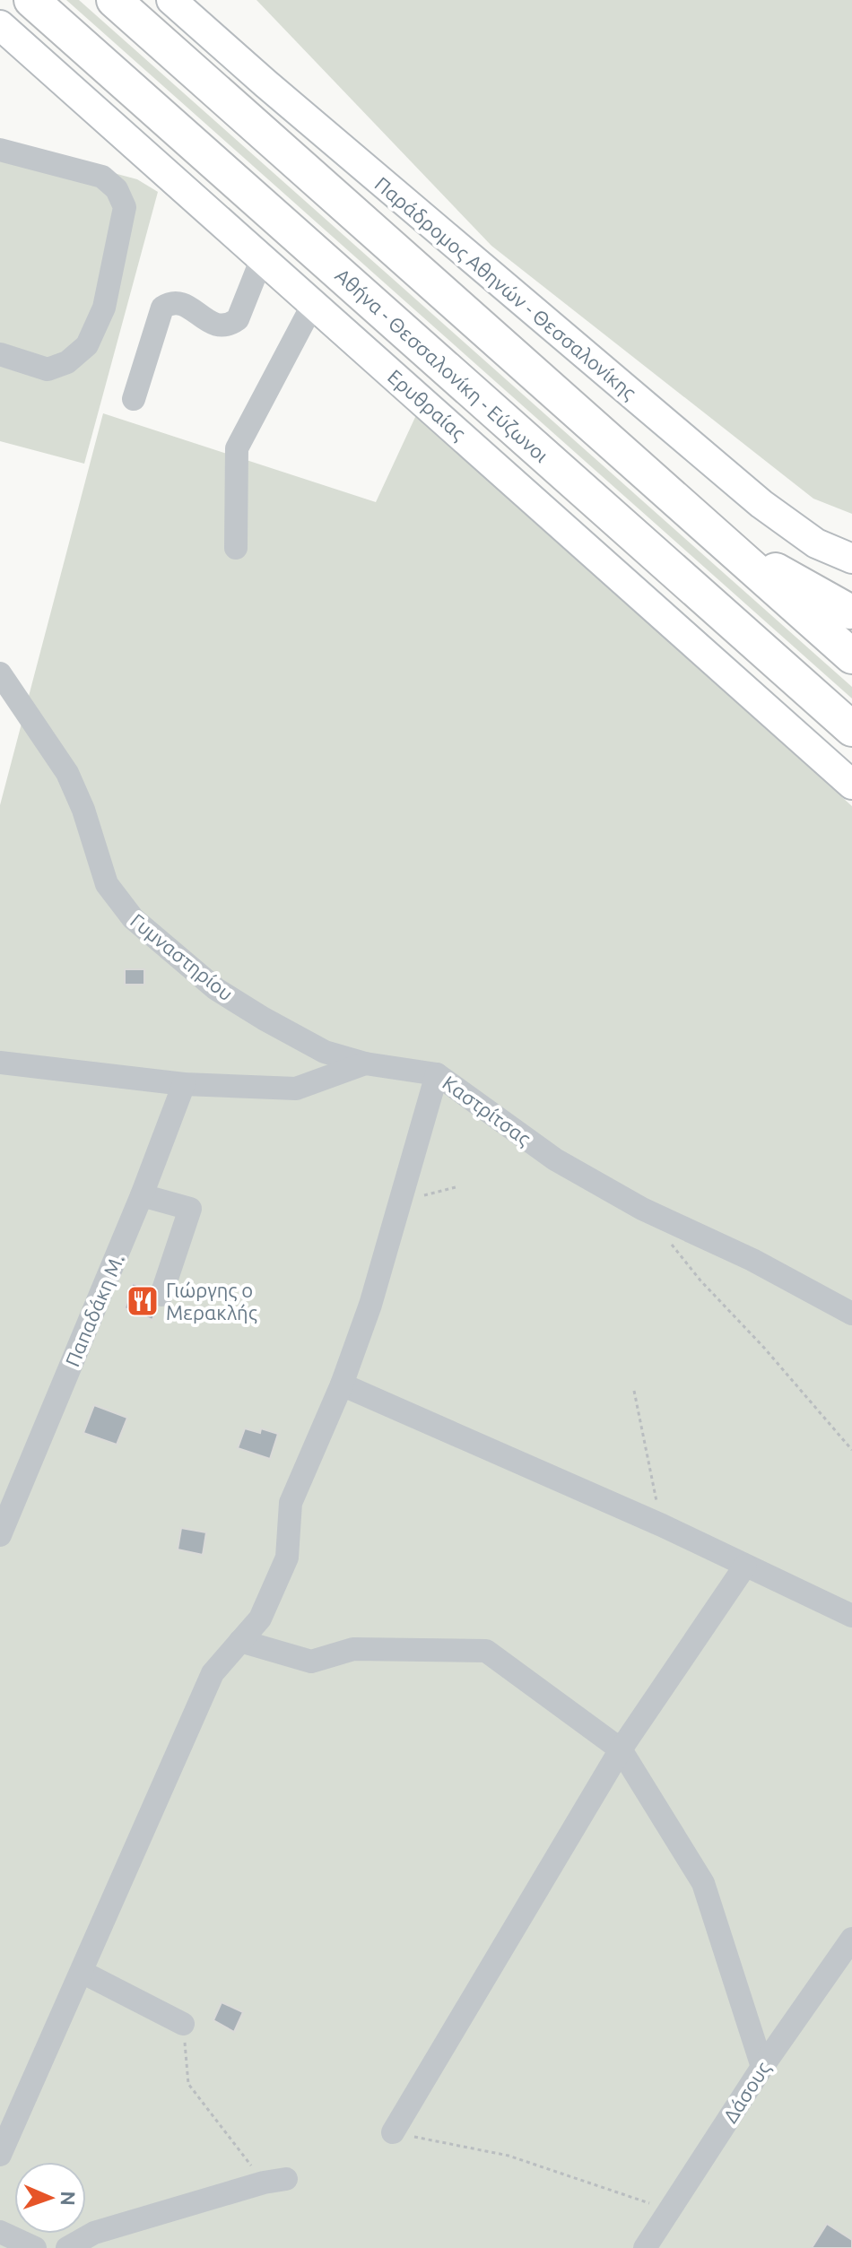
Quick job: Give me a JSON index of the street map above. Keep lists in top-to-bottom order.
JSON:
{
  "streets": {
    "highway": ["Αθήνα - Θεσσαλονίκη - Εύζωνοι"],
    "main road": ["Παράδρομος Αθηνών - Θεσσαλονίκης", "Ερυθραίας"],
    "street": [
      "Γυμναστηρίου",
      "Καστρίτσας",
      "Παπαδάκη Μ.",
      "Δάσους"
    ]
  },
  "crossings": [
    ["Γυμναστηρίου", "Καστρίτσας"],
    ["Καστρίτσας", "Παπαδάκη Μ."]
  ],
  "places": {
    "restaurant": ["Γιώργης ο Μερακλής"]
  },
  "north": "right"
}
